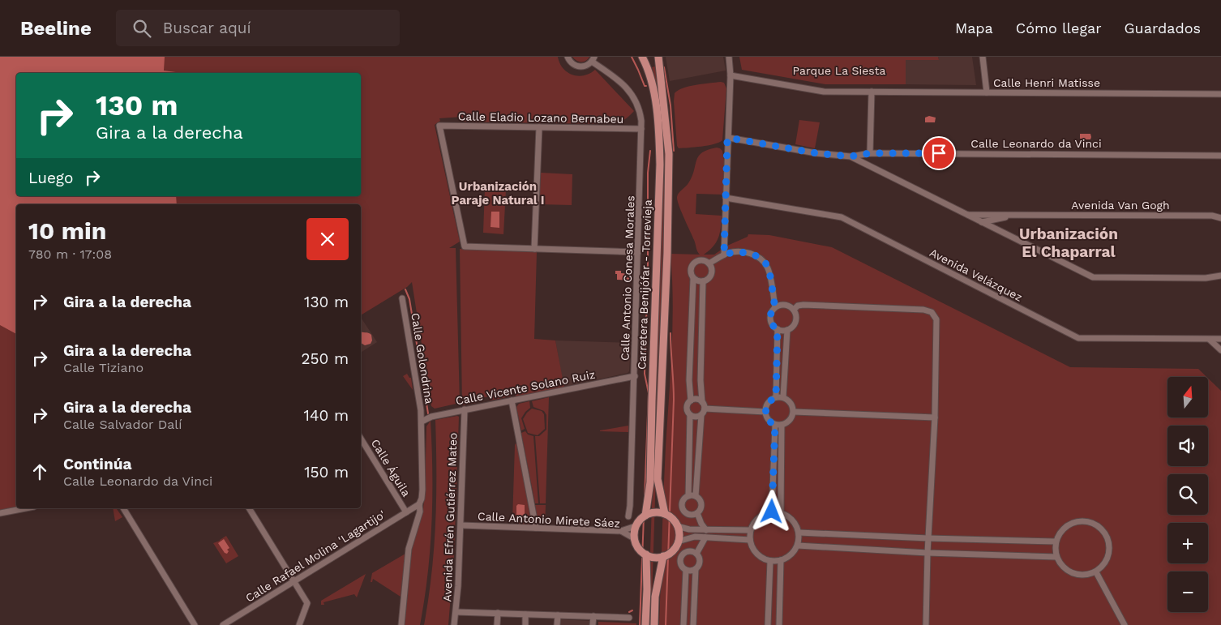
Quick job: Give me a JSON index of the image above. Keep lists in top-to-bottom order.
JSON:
{
  "streets": {
    "main road": ["Carretera Benijófar - Torrevieja"],
    "street": [
      "Calle Henri Matisse",
      "Calle Eladio Lozano Bernabeu",
      "Calle Leonardo da Vinci",
      "Avenida Van Gogh",
      "Avenida Velázquez",
      "Calle Antonio Conesa Morales",
      "Calle Golondrina",
      "Calle Vicente Solano Ruiz",
      "Calle Águila",
      "Avenida Efrén Gutiérrez Mateo",
      "Calle Antonio Mirete Sáez",
      "Calle Rafael Molina 'Lagartijo'"
    ]
  },
  "crossings": [
    ["Calle Eladio Lozano Bernabeu", "Calle Antonio Conesa Morales"],
    ["Calle Antonio Conesa Morales", "Calle Vicente Solano Ruiz"],
    ["Carretera Benijófar - Torrevieja", "Calle Antonio Mirete Sáez"],
    ["Calle Golondrina", "Calle Vicente Solano Ruiz"],
    ["Calle Golondrina", "Calle Rafael Molina 'Lagartijo'"],
    ["Calle Vicente Solano Ruiz", "Avenida Efrén Gutiérrez Mateo"],
    ["Calle Águila", "Calle Rafael Molina 'Lagartijo'"],
    ["Avenida Efrén Gutiérrez Mateo", "Calle Antonio Mirete Sáez"]
  ],
  "districts": ["Urbanización Paraje Natural I", "Urbanización El Chaparral"],
  "parks": ["Parque La Siesta"],
  "north": "top",
  "page": {
    "header": "Beeline",
    "search": "Buscar aquí",
    "nav": ["Mapa", "Cómo llegar", "Guardados"],
    "turn": ["130 m", "Gira a la derecha"],
    "then": "Luego",
    "heading": ["10 min", "780 m · 17:08"],
    "list": [
      {
        "name": "Gira a la derecha",
        "value": "130 m"
      },
      {
        "name": "Gira a la derecha",
        "note": "Calle Tiziano",
        "value": "250 m"
      },
      {
        "name": "Gira a la derecha",
        "note": "Calle Salvador Dalí",
        "value": "140 m"
      },
      {
        "name": "Continúa",
        "note": "Calle Leonardo da Vinci",
        "value": "150 m"
      }
    ],
    "map_buttons": ["+", "−"]
  }
}
